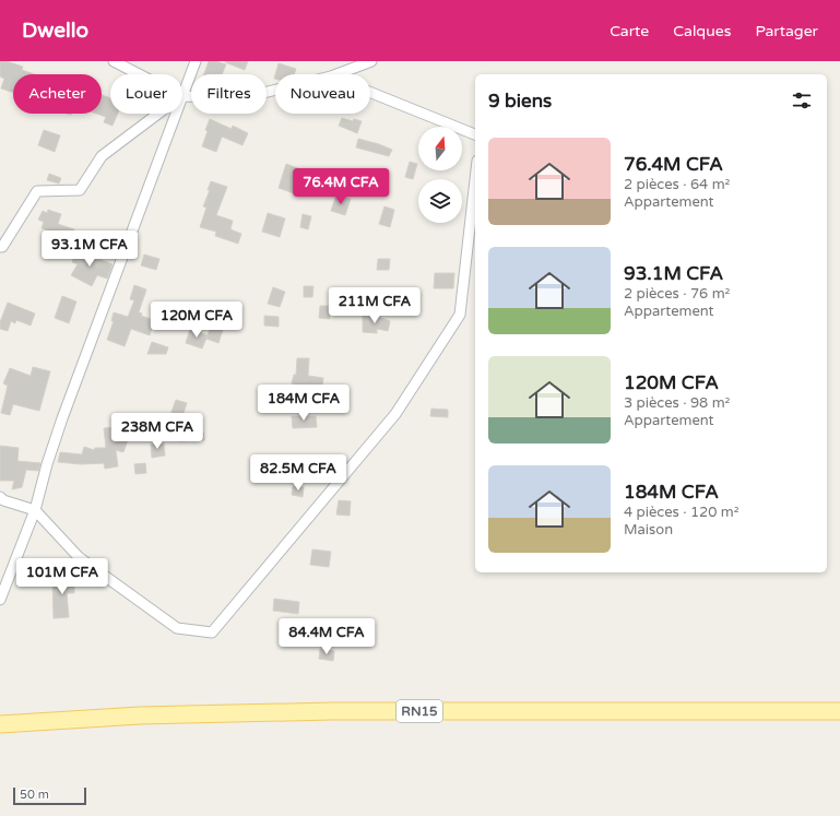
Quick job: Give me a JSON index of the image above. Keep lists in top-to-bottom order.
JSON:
{
  "streets": {
    "main road": ["RN15"]
  },
  "scale_bar": "50 m",
  "north": "top",
  "page": {
    "header": "Dwello",
    "nav": ["Carte", "Calques", "Partager"],
    "chip": [
      "Acheter",
      "Louer",
      "Filtres",
      "Nouveau"
    ],
    "heading": "9 biens",
    "list": [
      {
        "name": "76.4M CFA",
        "note": "2 pièces · 64 m² · Appartement"
      },
      {
        "name": "93.1M CFA",
        "note": "2 pièces · 76 m² · Appartement"
      },
      {
        "name": "120M CFA",
        "note": "3 pièces · 98 m² · Appartement"
      },
      {
        "name": "184M CFA",
        "note": "4 pièces · 120 m² · Maison"
      }
    ],
    "price": [
      "76.4M CFA",
      "93.1M CFA",
      "211M CFA",
      "120M CFA",
      "184M CFA",
      "238M CFA",
      "82.5M CFA",
      "101M CFA",
      "84.4M CFA"
    ],
    "scale": "50 m"
  }
}
